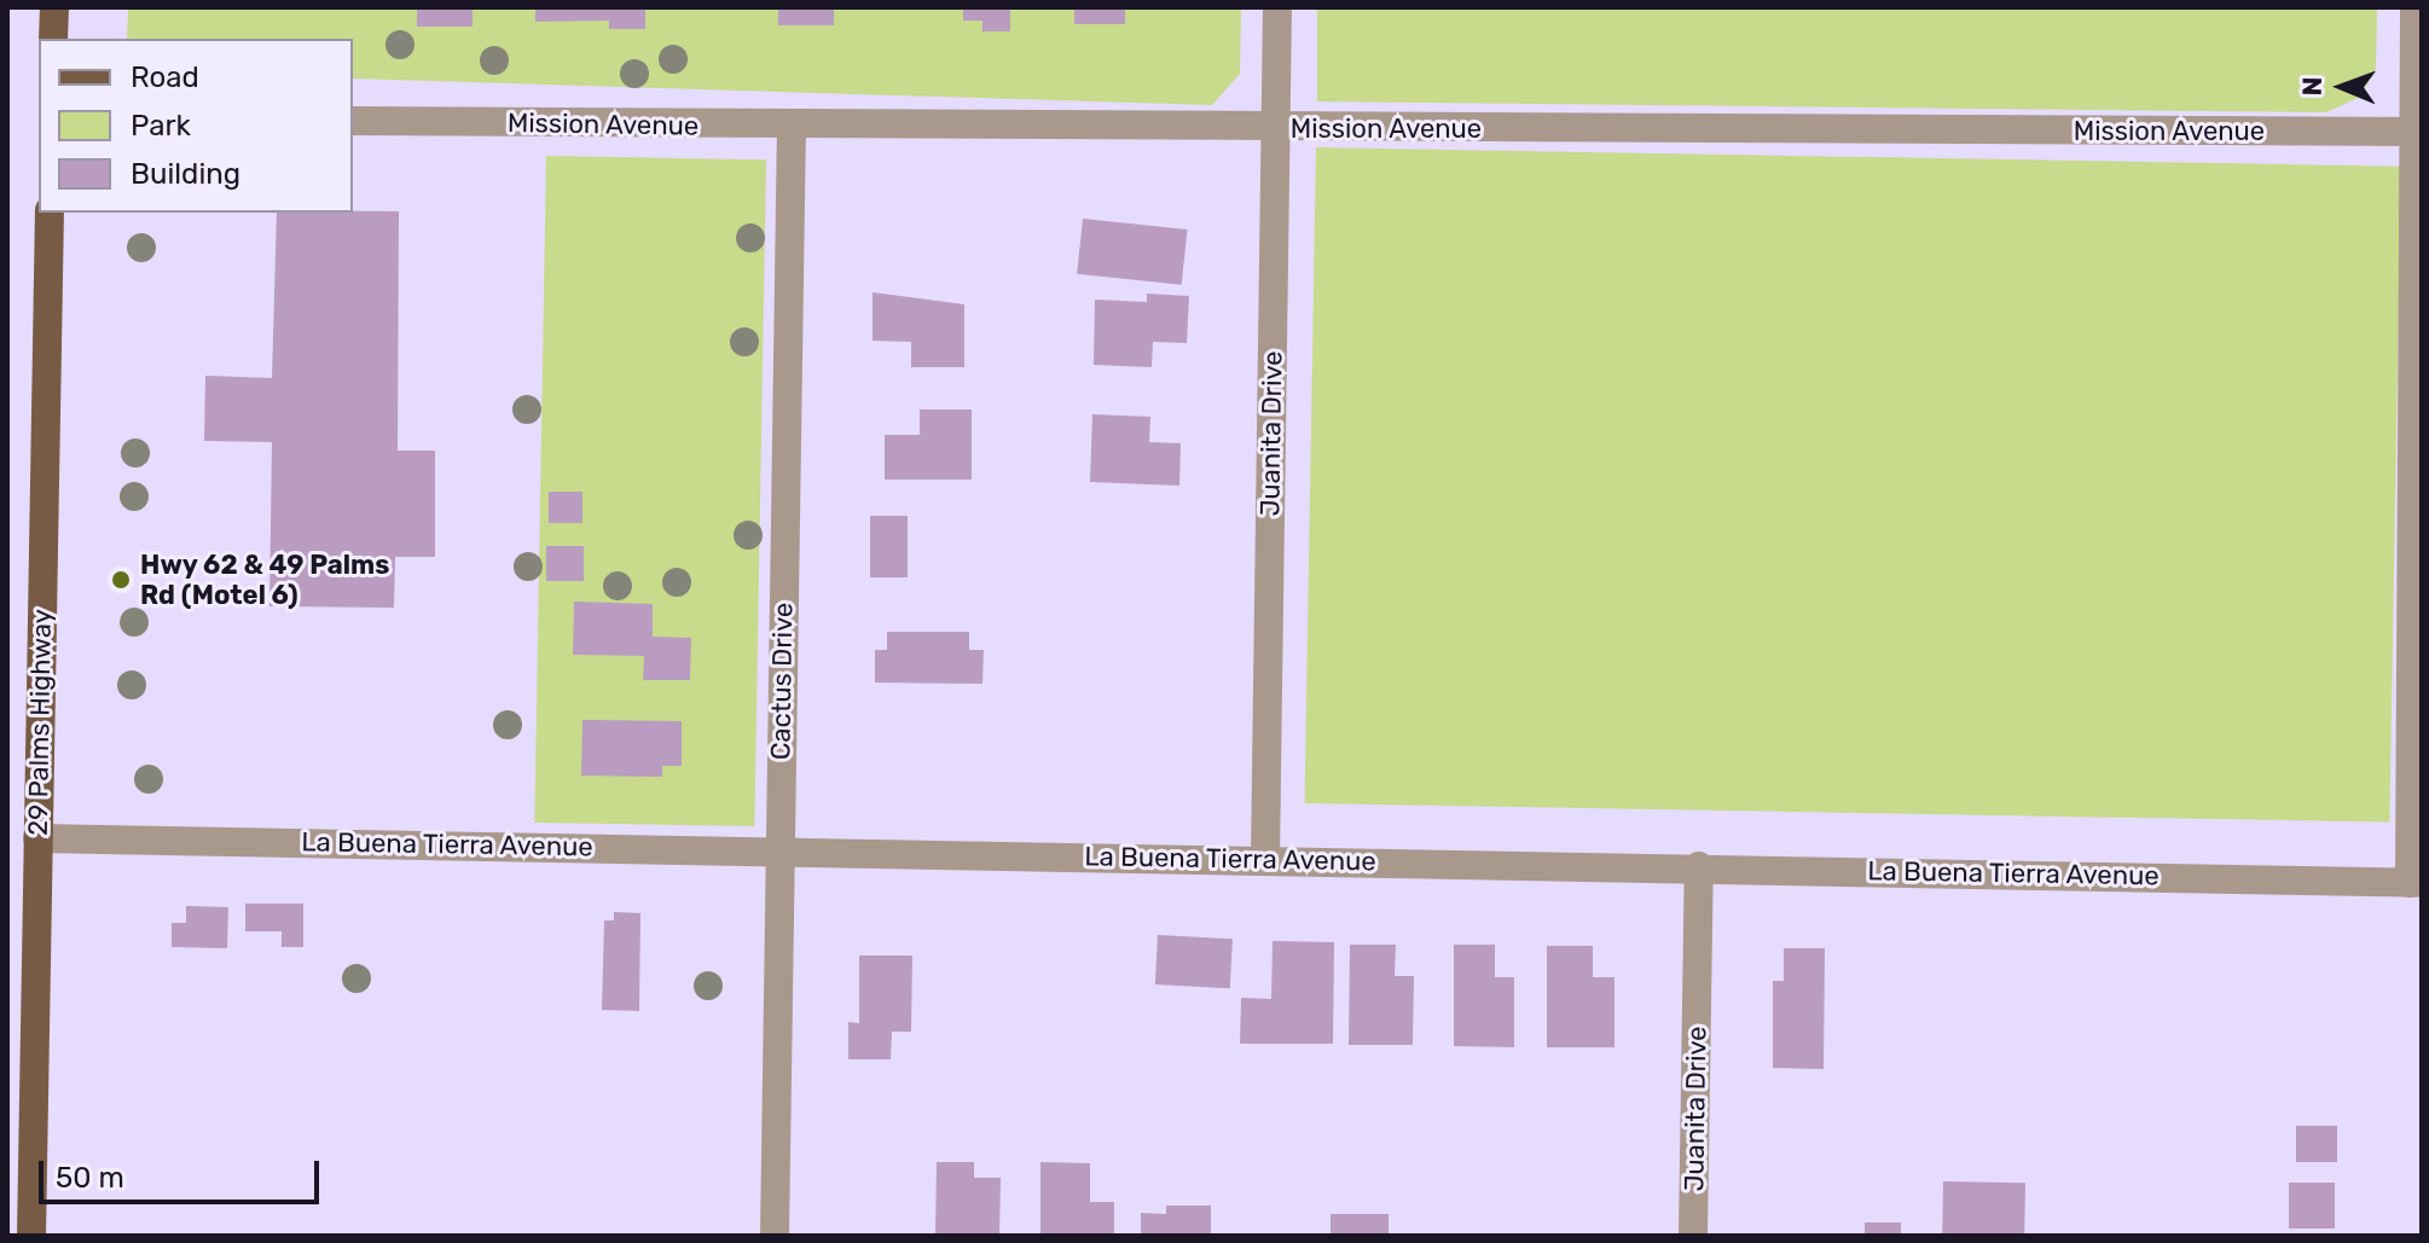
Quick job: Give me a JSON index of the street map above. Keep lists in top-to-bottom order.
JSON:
{
  "streets": {
    "main road": ["29 Palms Highway"],
    "street": [
      "Mission Avenue",
      "Juanita Drive",
      "Cactus Drive",
      "La Buena Tierra Avenue"
    ]
  },
  "crossings": [
    ["Mission Avenue", "Juanita Drive"],
    ["Mission Avenue", "Cactus Drive"],
    ["Juanita Drive", "La Buena Tierra Avenue"],
    ["Cactus Drive", "La Buena Tierra Avenue"],
    ["29 Palms Highway", "La Buena Tierra Avenue"]
  ],
  "places": ["Hwy 62 & 49 Palms Rd (Motel 6)"],
  "legend": ["Road", "Park", "Building"],
  "scale_bar": "50 m",
  "north": "left"
}
